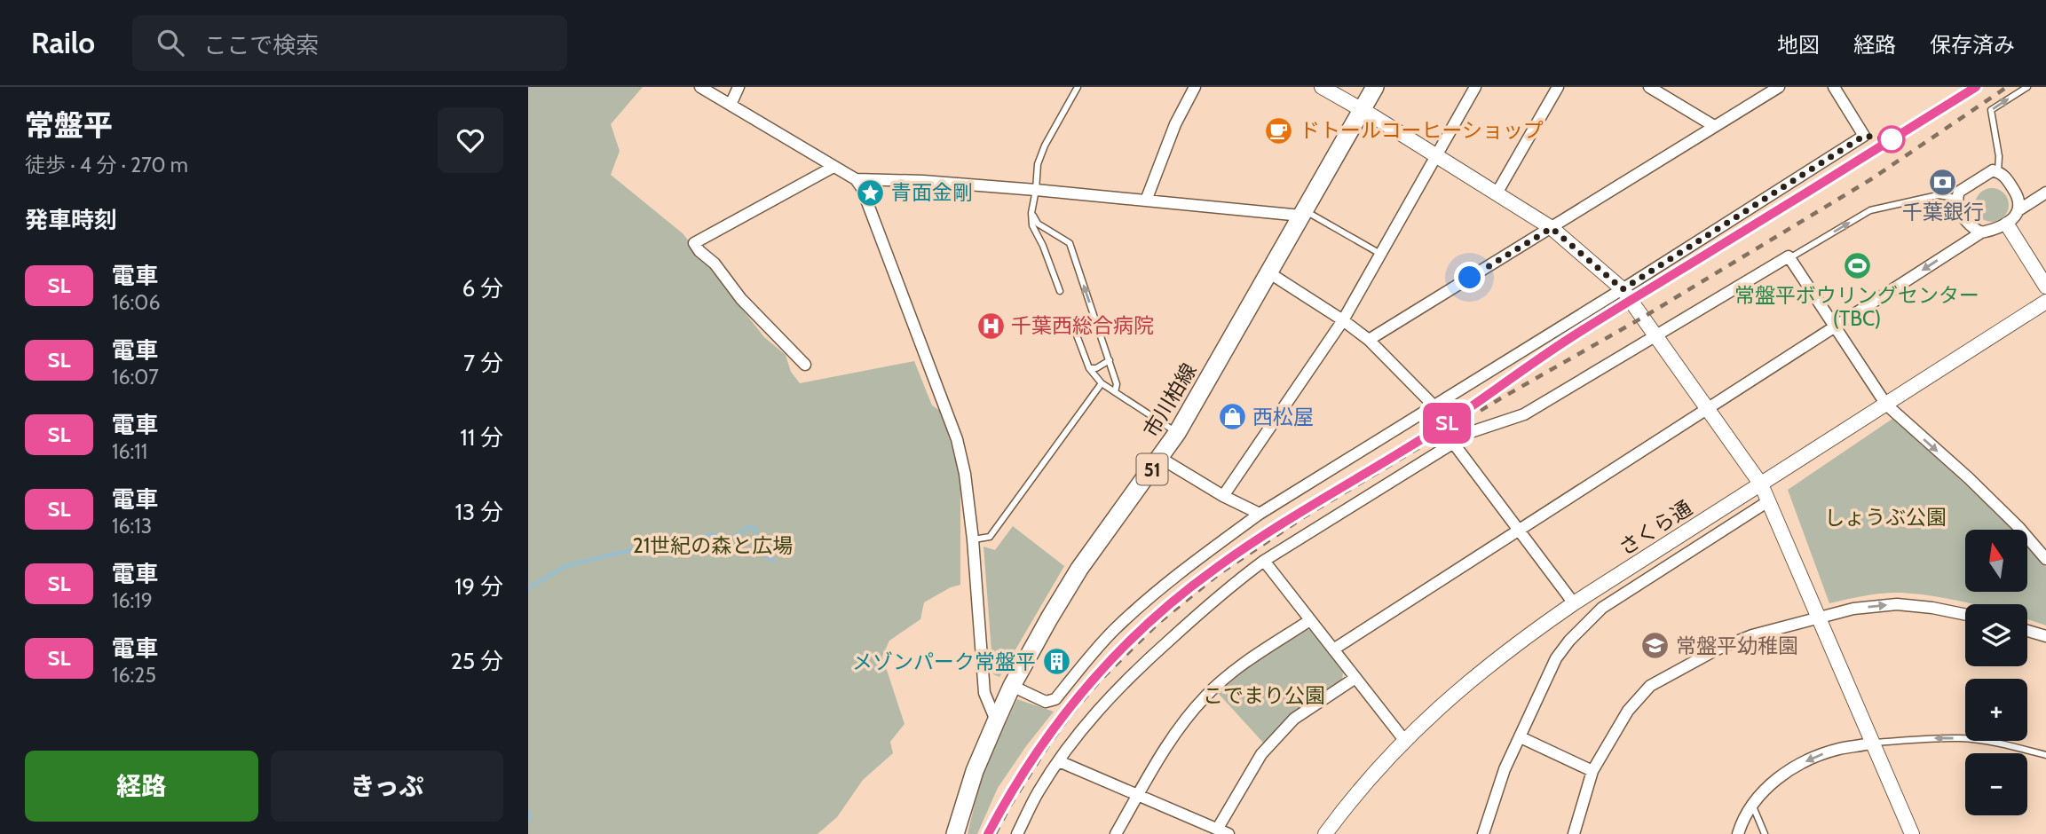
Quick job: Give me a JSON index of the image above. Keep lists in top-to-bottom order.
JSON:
{
  "streets": {
    "main road": ["市川柏線", "51"],
    "street": ["さくら通"]
  },
  "parks": ["しょうぶ公園", "21世紀の森と広場", "こでまり公園"],
  "places": {
    "cafe": ["ドトールコーヒーショップ"],
    "bank": ["千葉銀行"],
    "place": ["青面金剛"],
    "sports": ["常盤平ボウリングセンター (TBC)"],
    "hospital": ["千葉西総合病院"],
    "shop": ["西松屋"],
    "school or university": ["常盤平幼稚園"],
    "building": ["メゾンパーク常盤平"]
  },
  "north": "top",
  "page": {
    "header": "Railo",
    "search": "ここで検索",
    "nav": ["地図", "経路", "保存済み"],
    "heading": [
      ["常盤平", "徒歩 · 4 分 · 270 m"],
      "発車時刻"
    ],
    "on_map": "SL",
    "list": [
      {
        "mark": "SL",
        "name": "電車",
        "note": "16:06",
        "value": "6 分"
      },
      {
        "mark": "SL",
        "name": "電車",
        "note": "16:07",
        "value": "7 分"
      },
      {
        "mark": "SL",
        "name": "電車",
        "note": "16:11",
        "value": "11 分"
      },
      {
        "mark": "SL",
        "name": "電車",
        "note": "16:13",
        "value": "13 分"
      },
      {
        "mark": "SL",
        "name": "電車",
        "note": "16:19",
        "value": "19 分"
      },
      {
        "mark": "SL",
        "name": "電車",
        "note": "16:25",
        "value": "25 分"
      }
    ],
    "map_buttons": ["+", "−"],
    "buttons": ["経路", "きっぷ"]
  }
}
